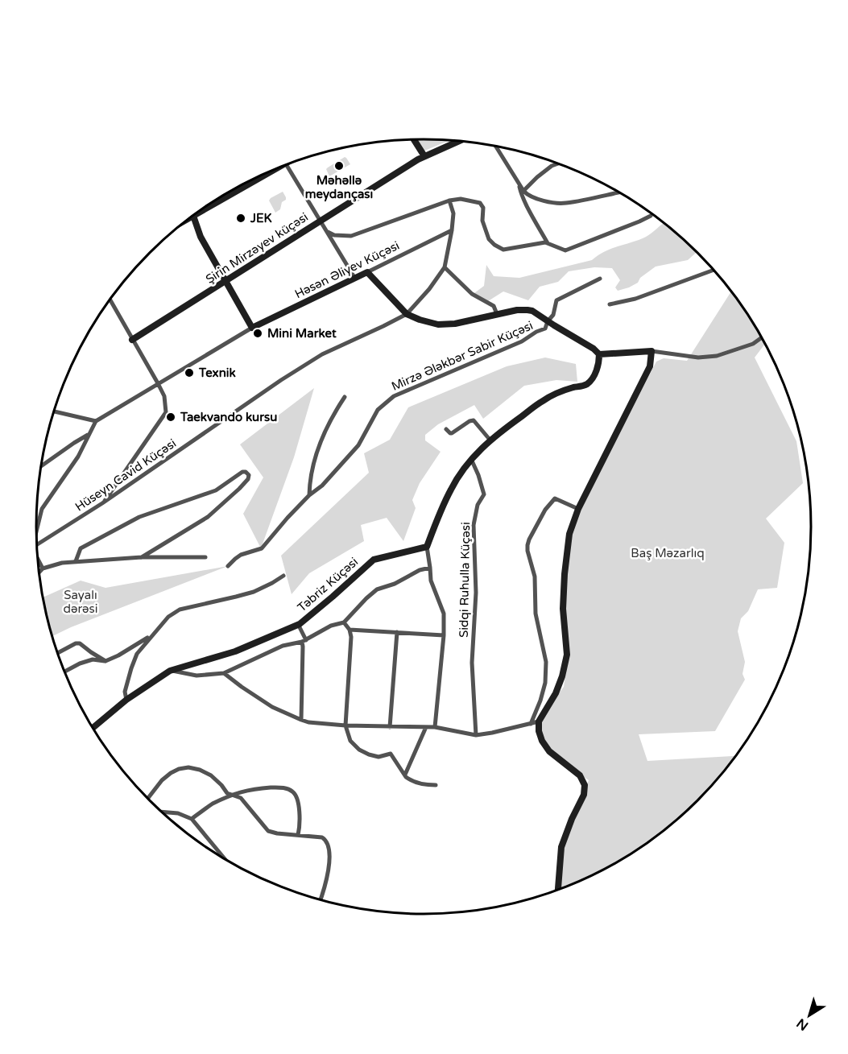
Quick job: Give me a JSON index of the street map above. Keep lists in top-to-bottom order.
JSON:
{
  "streets": {
    "street": [
      "Şirin Mirzəyev küçəsi",
      "Həsən Əliyev Küçəsi",
      "Mirzə Ələkbər Sabir Küçəsi",
      "Hüseyn Cavid Küçəsi",
      "Sidqi Ruhulla Küçəsi",
      "Təbriz Küçəsi"
    ]
  },
  "parks": ["Baş Məzarlıq", "Sayalı dərəsi"],
  "places": [
    "Məhəllə meydançası",
    "JEK",
    "Mini Market",
    "Texnik",
    "Taekvando kursu"
  ],
  "north": "bottom left"
}
